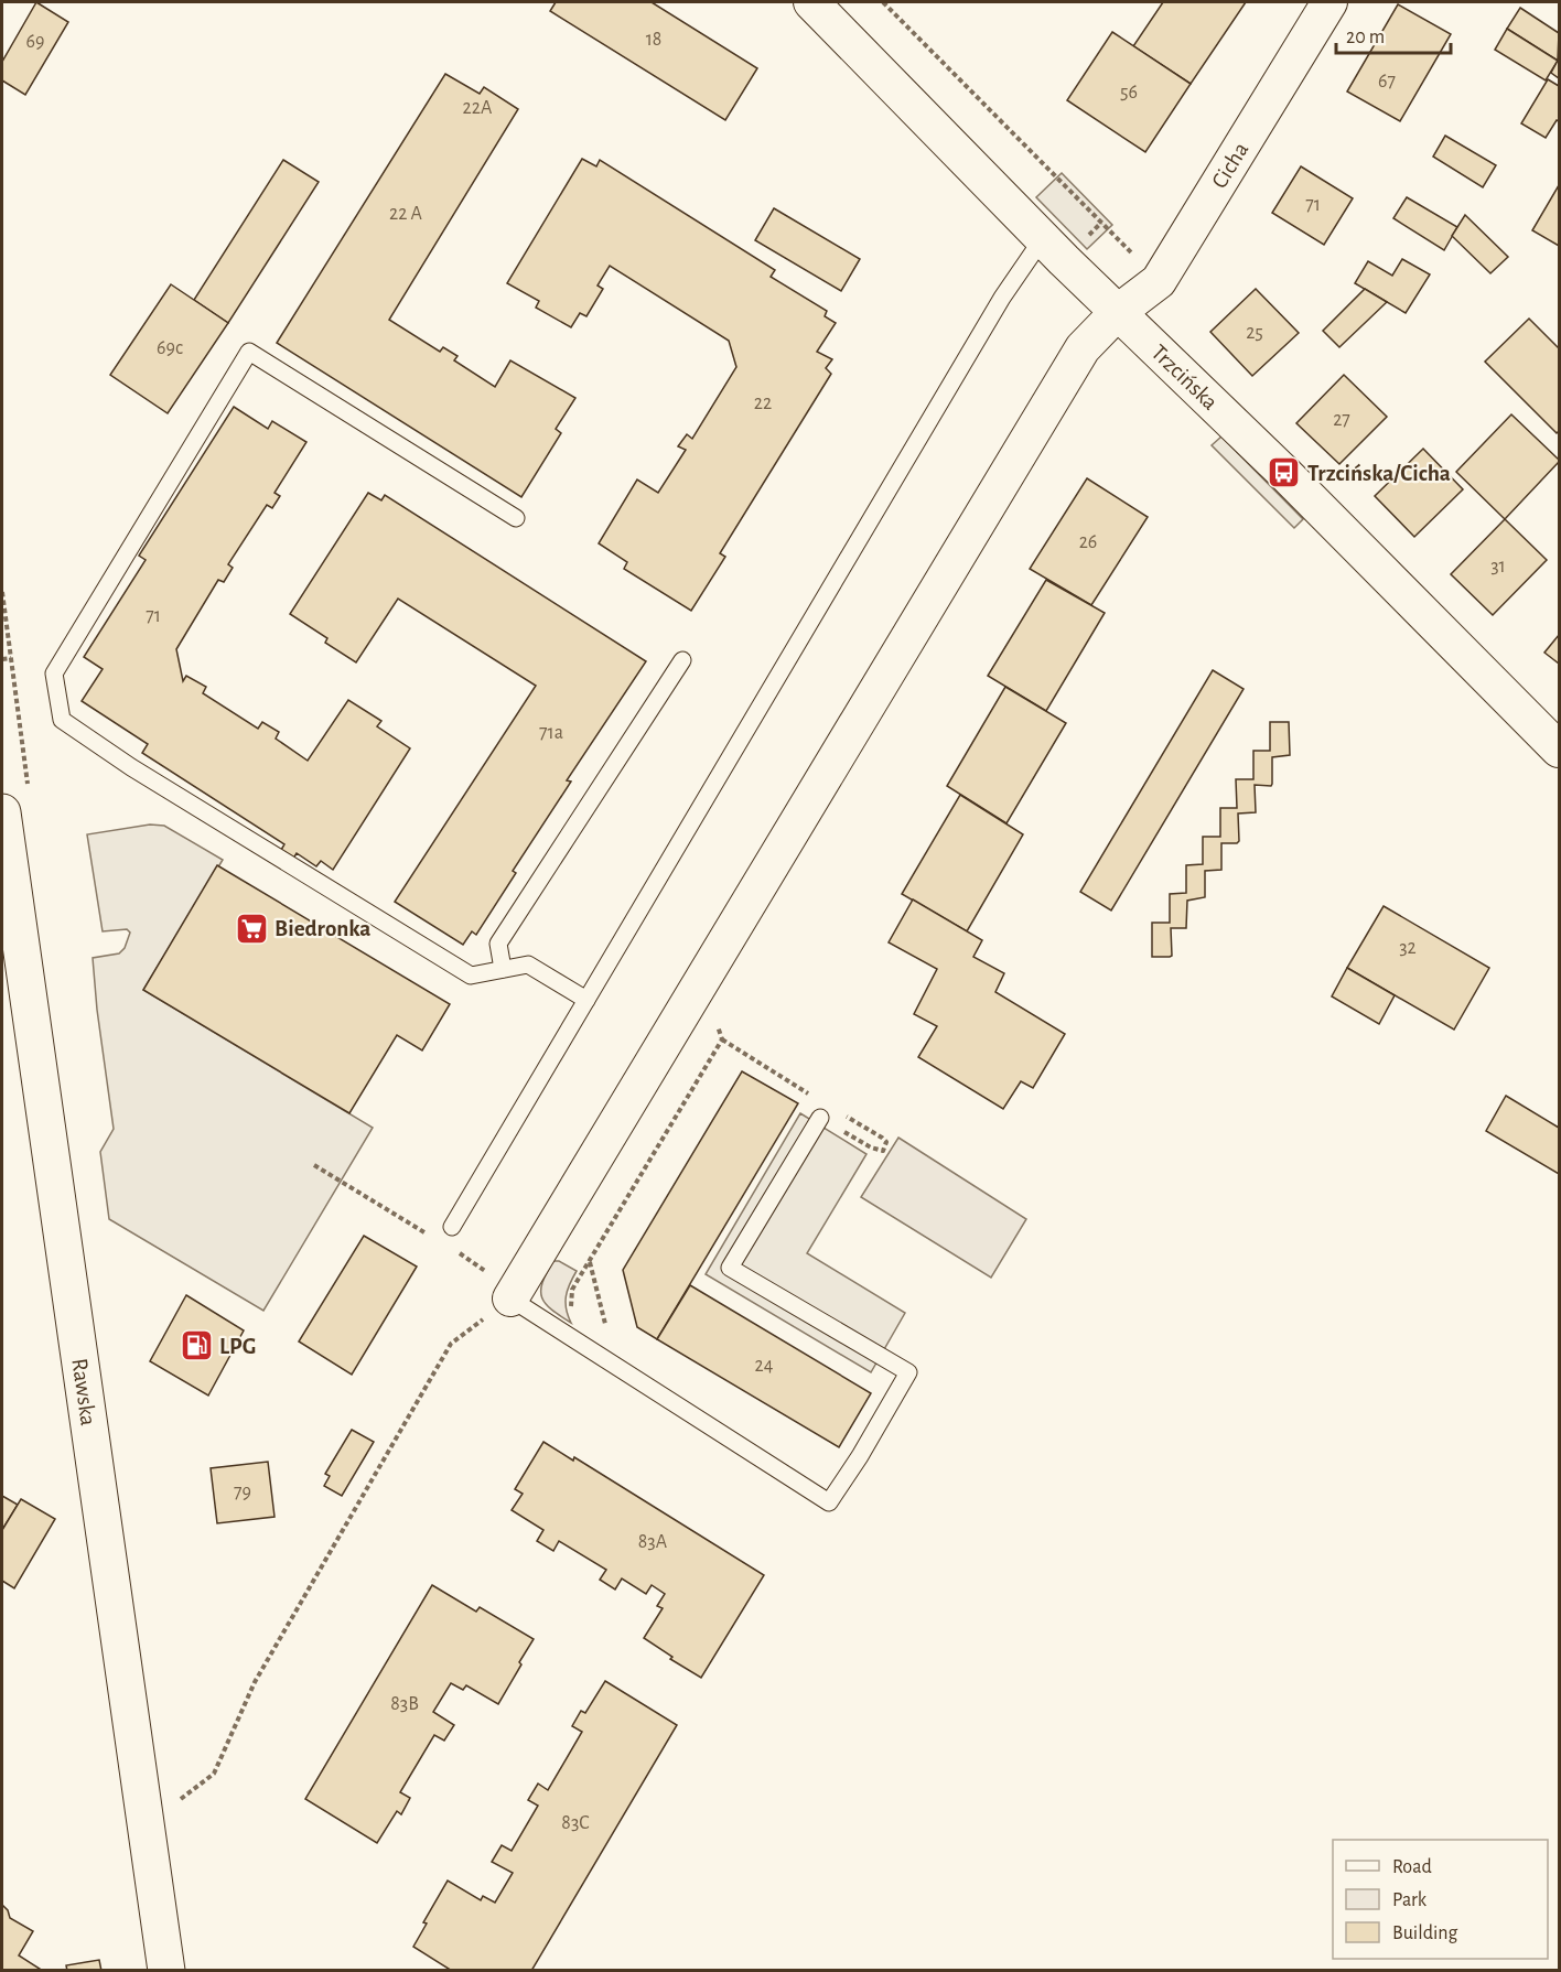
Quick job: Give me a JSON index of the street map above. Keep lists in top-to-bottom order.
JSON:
{
  "streets": {
    "street": ["Cicha", "Trzcińska", "Rawska"]
  },
  "crossings": [
    ["Cicha", "Trzcińska"]
  ],
  "places": {
    "bus stop": ["Trzcińska/Cicha"],
    "supermarket": ["Biedronka"],
    "fuel station": ["LPG"]
  },
  "house_numbers": [
    "18",
    "69",
    "67",
    "56",
    "22A",
    "71",
    "22 A",
    "25",
    "69c",
    "22",
    "27",
    "26",
    "31",
    "71",
    "71a",
    "32",
    "24",
    "79",
    "83A",
    "83B",
    "83C"
  ],
  "legend": ["Road", "Park", "Building"],
  "scale_bar": "20 m"
}
